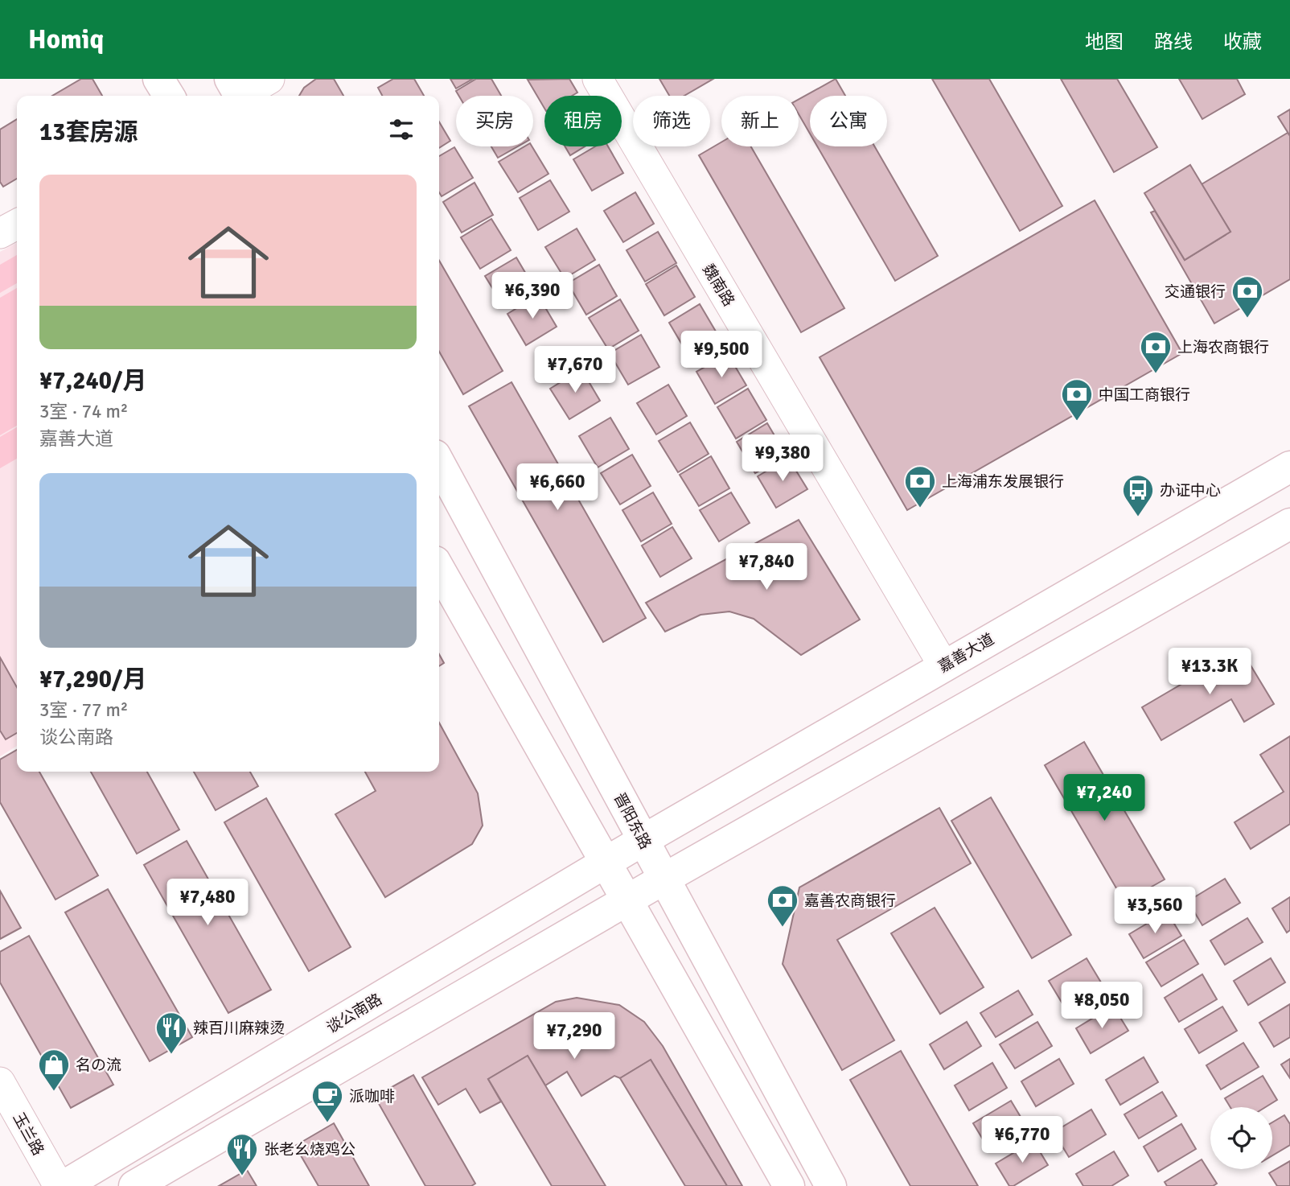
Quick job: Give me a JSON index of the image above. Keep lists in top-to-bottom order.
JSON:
{
  "streets": {
    "main road": ["嘉善大道", "晋阳东路", "谈公南路"],
    "street": ["魏南路", "玉兰路"]
  },
  "crossings": [
    ["魏南路", "嘉善大道"],
    ["嘉善大道", "晋阳东路"],
    ["嘉善大道", "谈公南路"],
    ["晋阳东路", "谈公南路"]
  ],
  "places": {
    "bank": [
      "交通银行",
      "上海农商银行",
      "中国工商银行",
      "上海浦东发展银行",
      "嘉善农商银行"
    ],
    "bus stop": ["办证中心"],
    "restaurant": ["辣百川麻辣烫", "张老幺烧鸡公"],
    "shop": ["名の流"],
    "cafe": ["派咖啡"]
  },
  "page": {
    "header": "Homiq",
    "nav": ["地图", "路线", "收藏"],
    "chip": [
      "买房",
      "租房",
      "筛选",
      "新上",
      "公寓"
    ],
    "heading": "13套房源",
    "list": [
      {
        "name": "¥7,240/月",
        "note": "3室 · 74 m² · 嘉善大道"
      },
      {
        "name": "¥7,290/月",
        "note": "3室 · 77 m² · 谈公南路"
      }
    ],
    "price": [
      "¥6,390",
      "¥9,500",
      "¥7,670",
      "¥9,380",
      "¥6,660",
      "¥7,840",
      "¥13.3K",
      "¥7,240",
      "¥7,480",
      "¥3,560",
      "¥8,050",
      "¥7,290",
      "¥6,770"
    ]
  }
}
